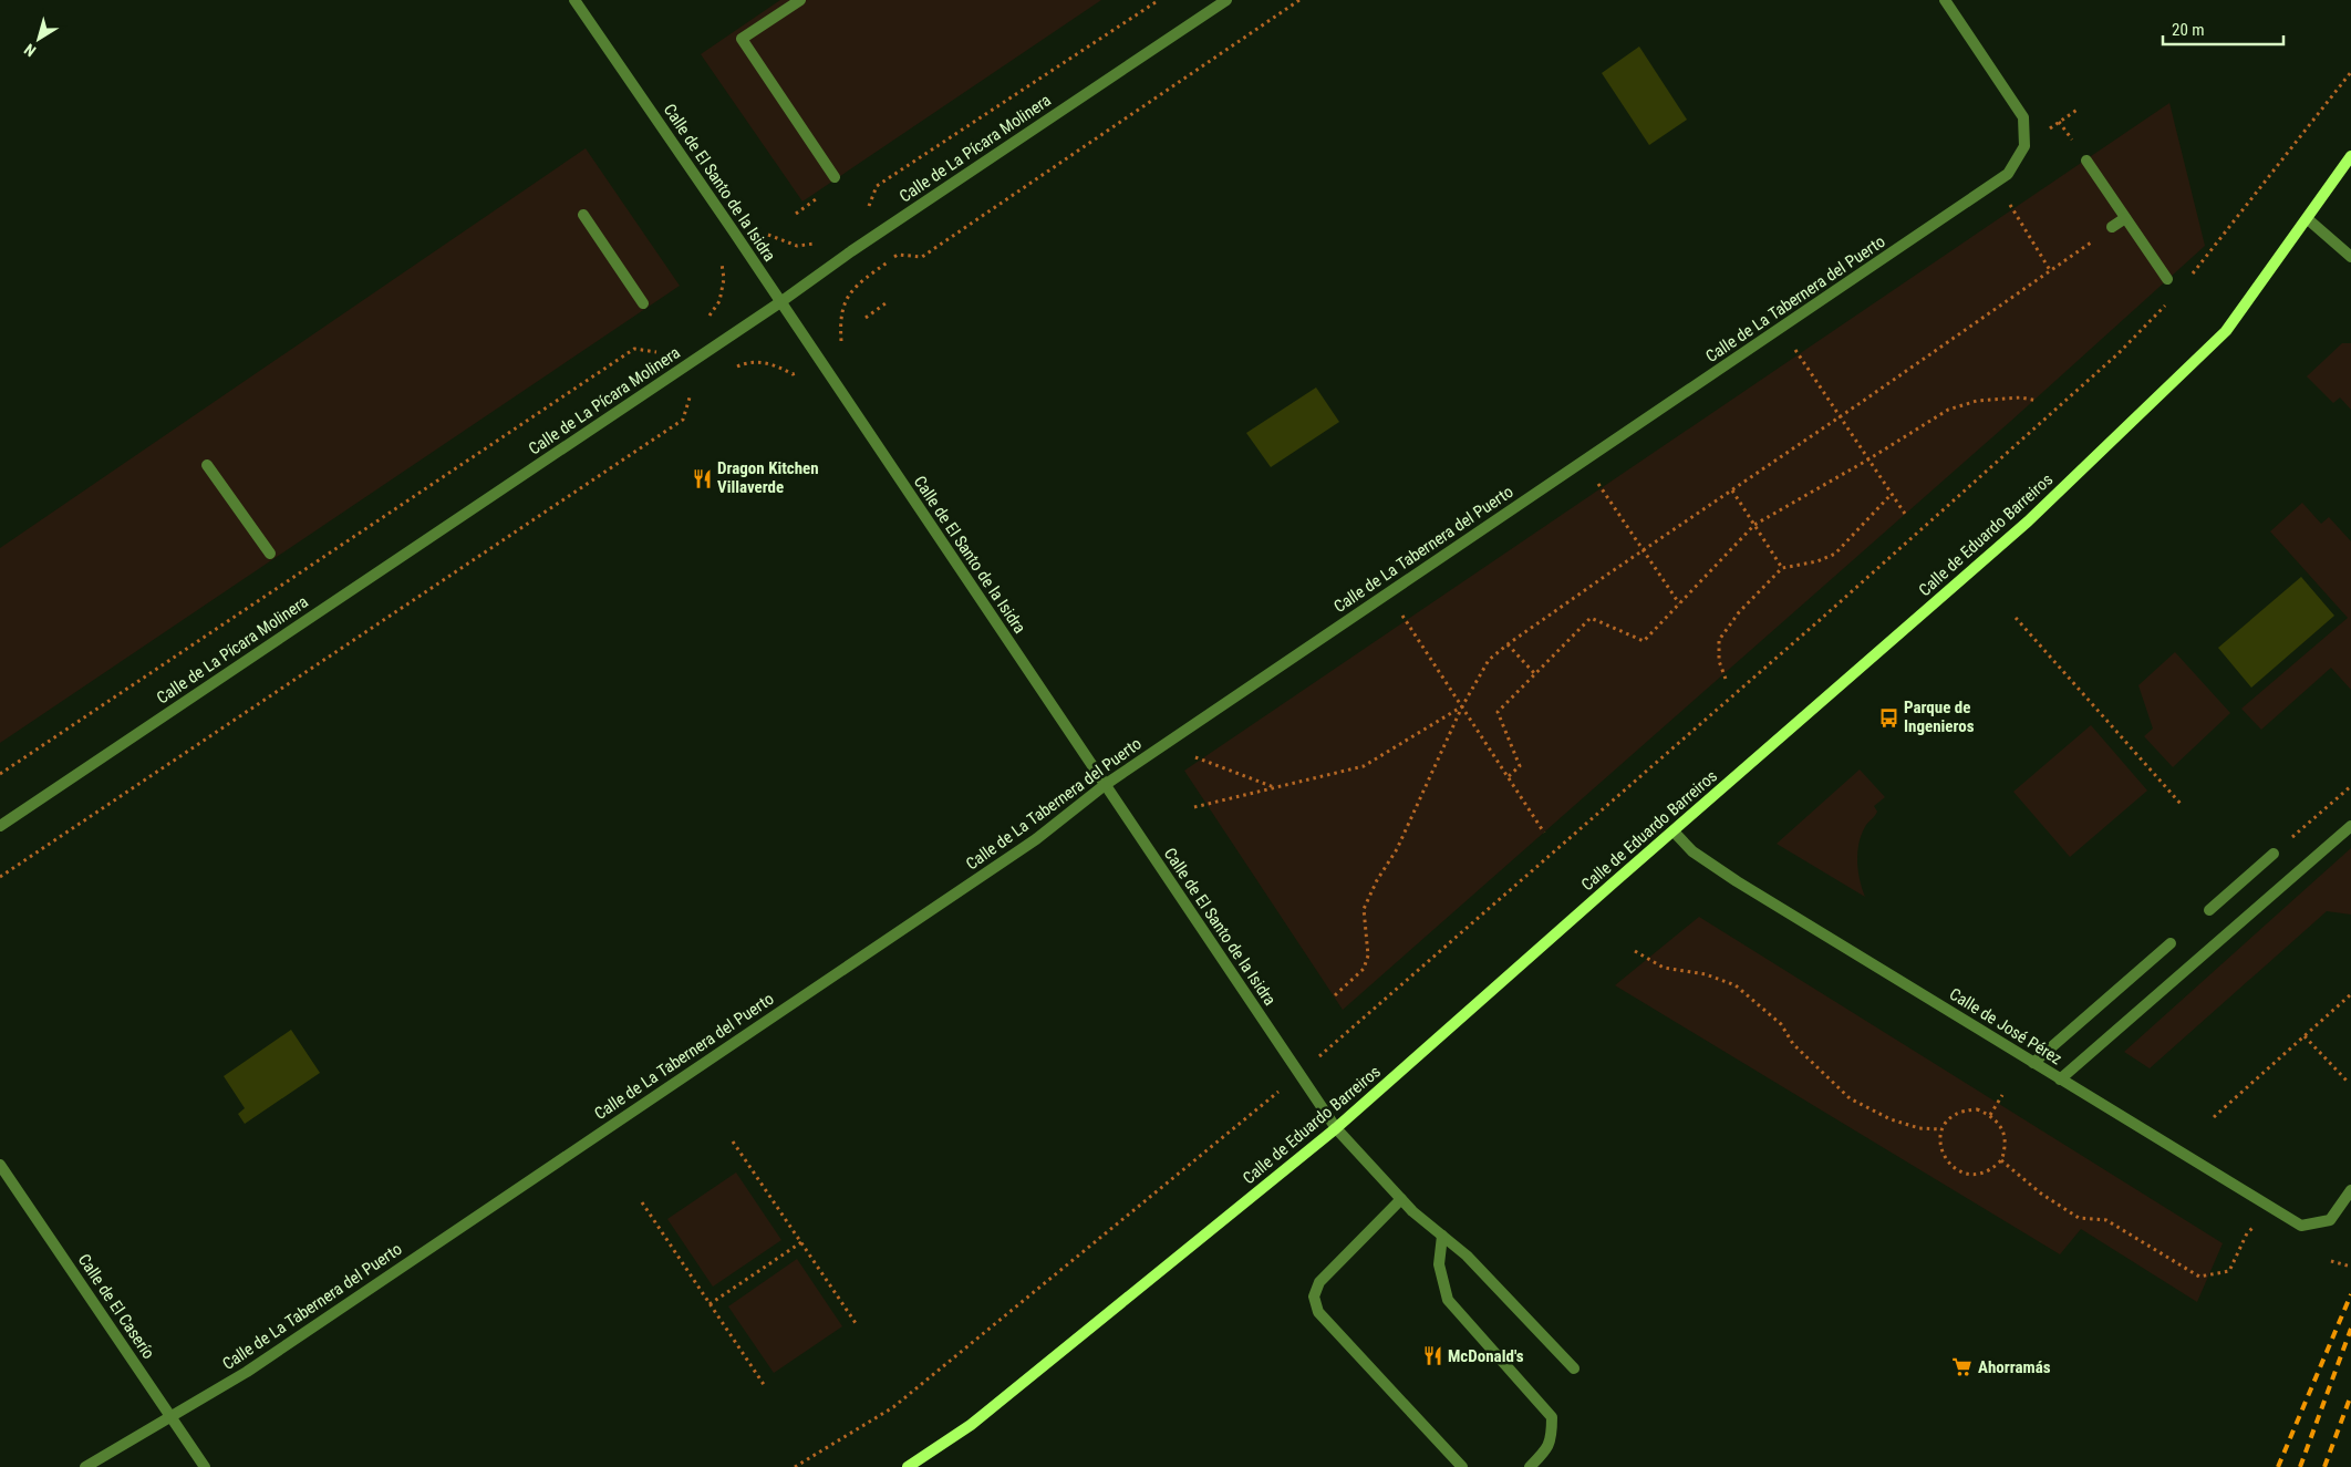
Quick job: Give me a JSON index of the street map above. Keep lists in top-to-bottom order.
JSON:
{
  "streets": {
    "street": [
      "Calle de La Pícara Molinera",
      "Calle de El Santo de la Isidra",
      "Calle de La Tabernera del Puerto",
      "Calle de Eduardo Barreiros",
      "Calle de José Pérez",
      "Calle de El Caserío"
    ]
  },
  "crossings": [
    ["Calle de La Pícara Molinera", "Calle de El Santo de la Isidra"],
    ["Calle de El Santo de la Isidra", "Calle de La Tabernera del Puerto"],
    ["Calle de El Santo de la Isidra", "Calle de Eduardo Barreiros"],
    ["Calle de La Tabernera del Puerto", "Calle de El Caserío"],
    ["Calle de Eduardo Barreiros", "Calle de José Pérez"]
  ],
  "places": {
    "restaurant": ["Dragon Kitchen Villaverde", "McDonald's"],
    "bus stop": ["Parque de Ingenieros"],
    "supermarket": ["Ahorramás"]
  },
  "scale_bar": "20 m",
  "north": "bottom left"
}
